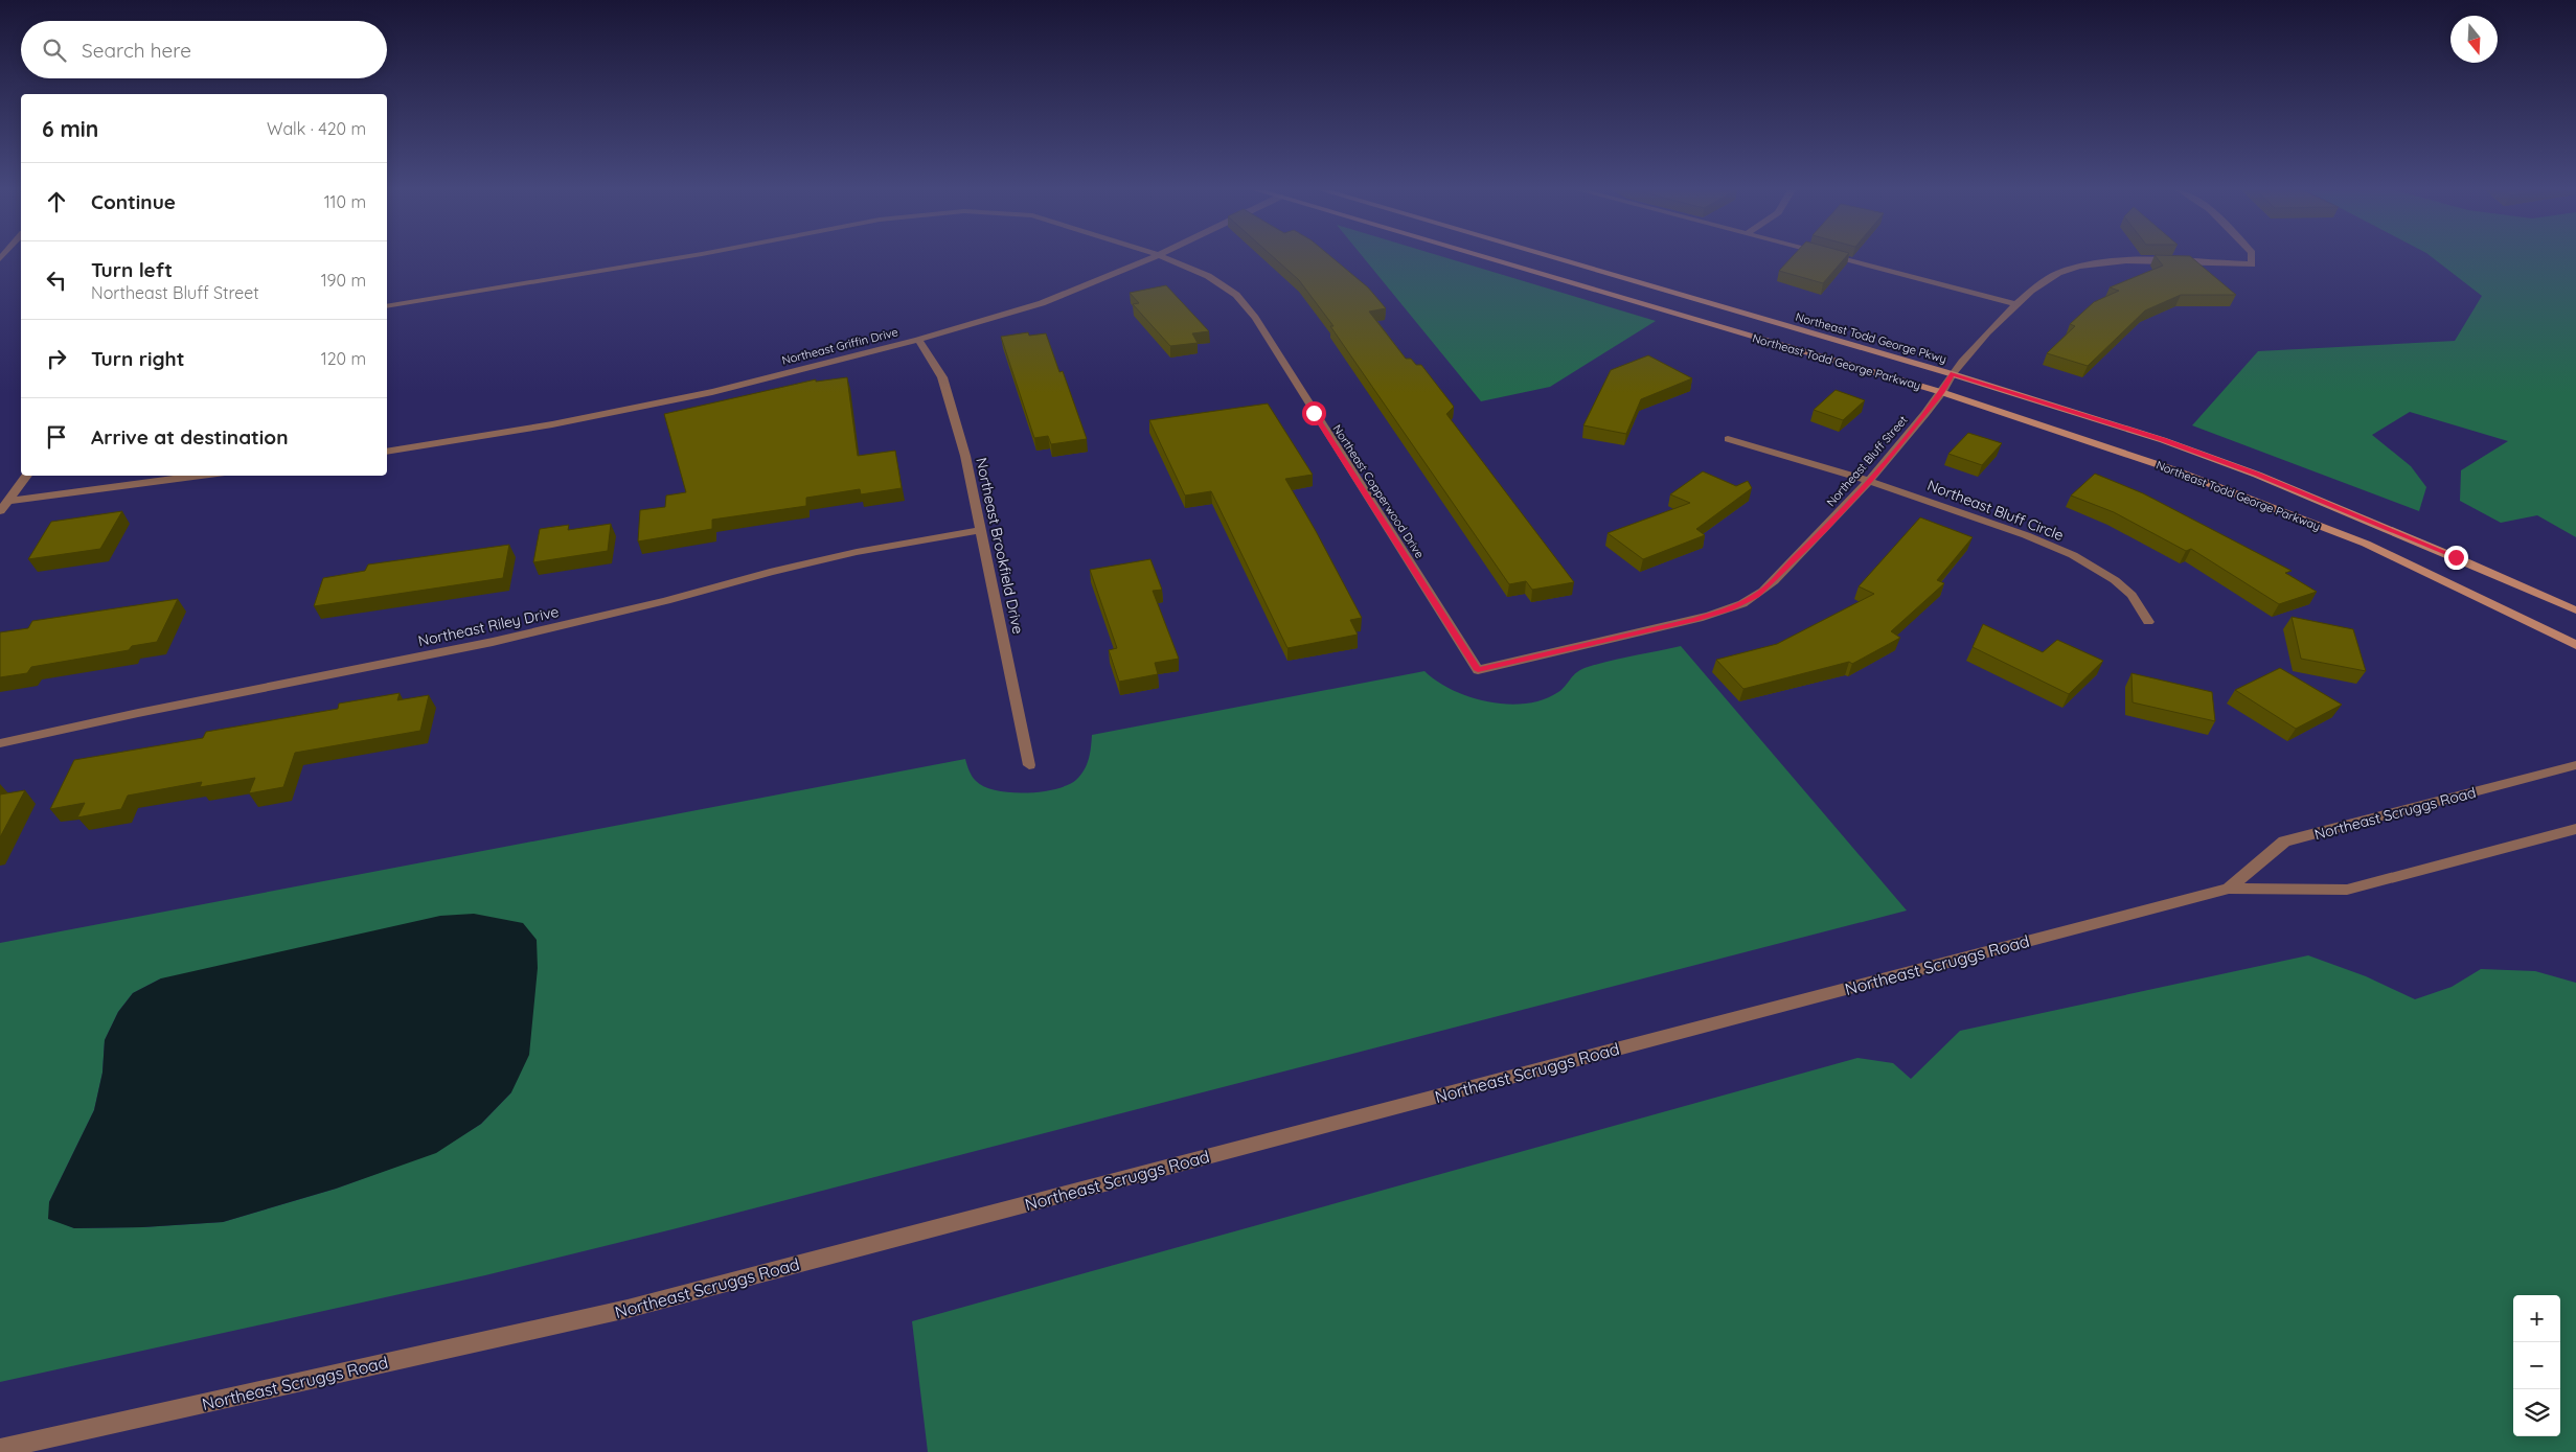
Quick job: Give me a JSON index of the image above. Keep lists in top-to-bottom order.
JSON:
{
  "streets": {
    "main road": ["Northeast Todd George Pkwy", "Northeast Todd George Parkway"],
    "street": [
      "Northeast Griffin Drive",
      "Northeast Bluff Street",
      "Northeast Copperwood Drive",
      "Northeast Bluff Circle",
      "Northeast Brookfield Drive",
      "Northeast Riley Drive",
      "Northeast Scruggs Road"
    ]
  },
  "crossings": [
    ["Northeast Todd George Pkwy", "Northeast Bluff Street"],
    ["Northeast Griffin Drive", "Northeast Brookfield Drive"],
    ["Northeast Todd George Parkway", "Northeast Bluff Street"],
    ["Northeast Bluff Street", "Northeast Copperwood Drive"],
    ["Northeast Bluff Street", "Northeast Bluff Circle"],
    ["Northeast Brookfield Drive", "Northeast Riley Drive"]
  ],
  "north": "bottom",
  "page": {
    "search": "Search here",
    "heading": ["6 min", "Walk · 420 m"],
    "list": [
      ["Continue", "110 m"],
      ["Turn left", "Northeast Bluff Street", "190 m"],
      ["Turn right", "120 m"],
      "Arrive at destination"
    ],
    "map_buttons": ["+", "−"]
  }
}
